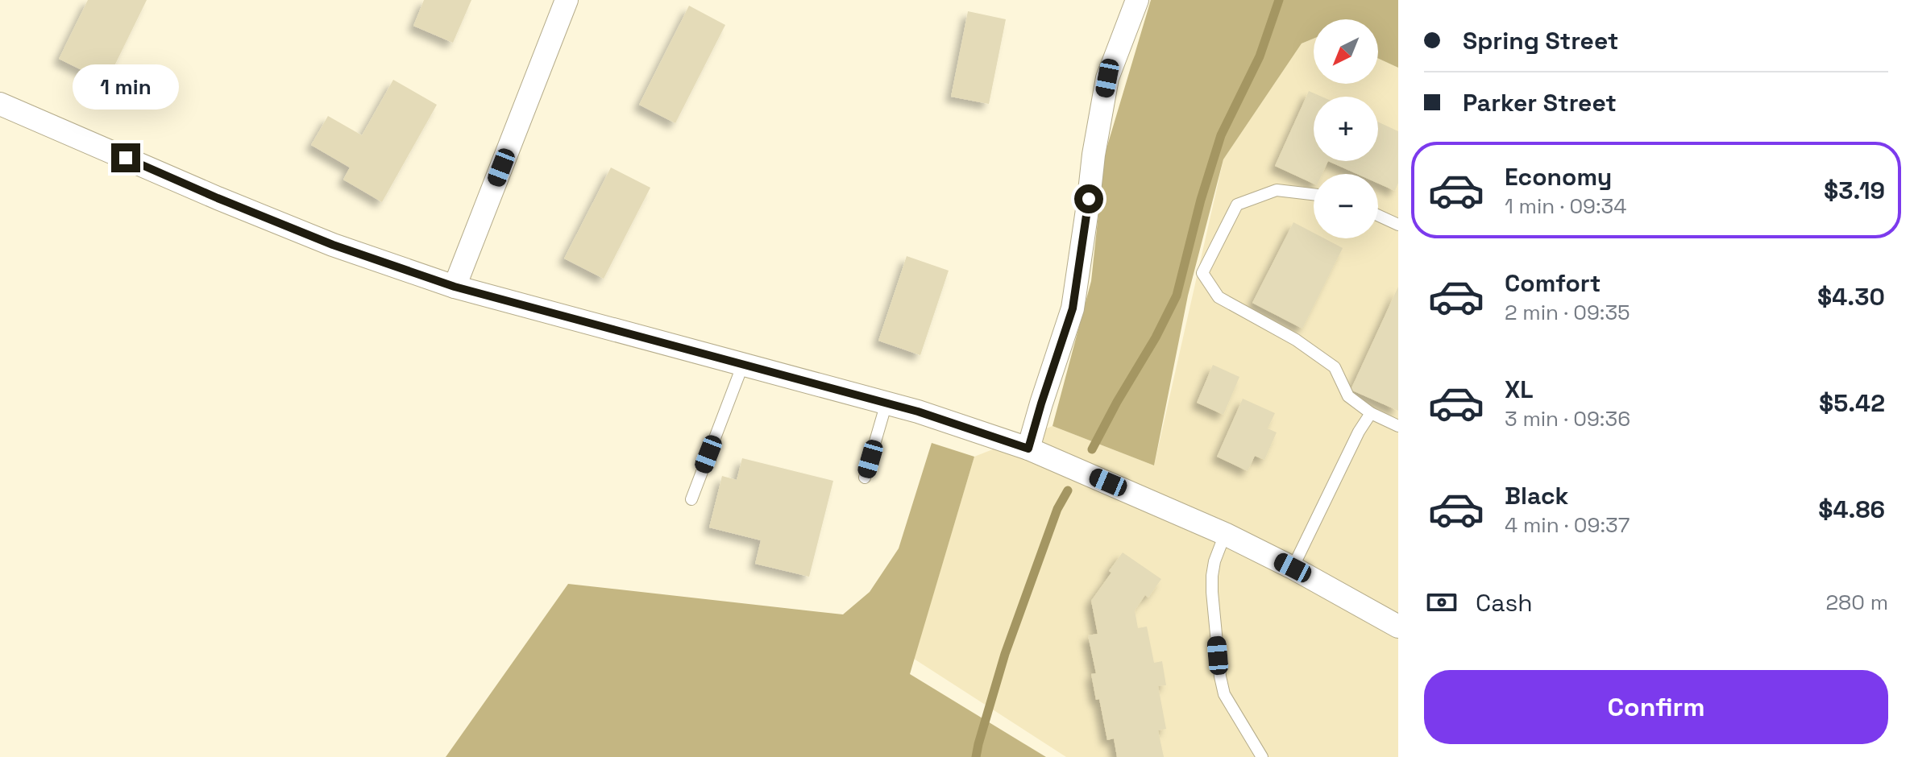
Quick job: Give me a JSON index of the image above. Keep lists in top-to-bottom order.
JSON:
{
  "north": "bottom left",
  "page": {
    "banner": ["Spring Street", "Parker Street"],
    "map_buttons": ["+", "−"],
    "bubble": "1 min",
    "list": [
      {
        "name": "Economy",
        "note": "1 min · 09:34",
        "value": "$3.19"
      },
      {
        "name": "Comfort",
        "note": "2 min · 09:35",
        "value": "$4.30"
      },
      {
        "name": "XL",
        "note": "3 min · 09:36",
        "value": "$5.42"
      },
      {
        "name": "Black",
        "note": "4 min · 09:37",
        "value": "$4.86"
      }
    ],
    "pay": ["Cash", "280 m"],
    "buttons": "Confirm"
  }
}
